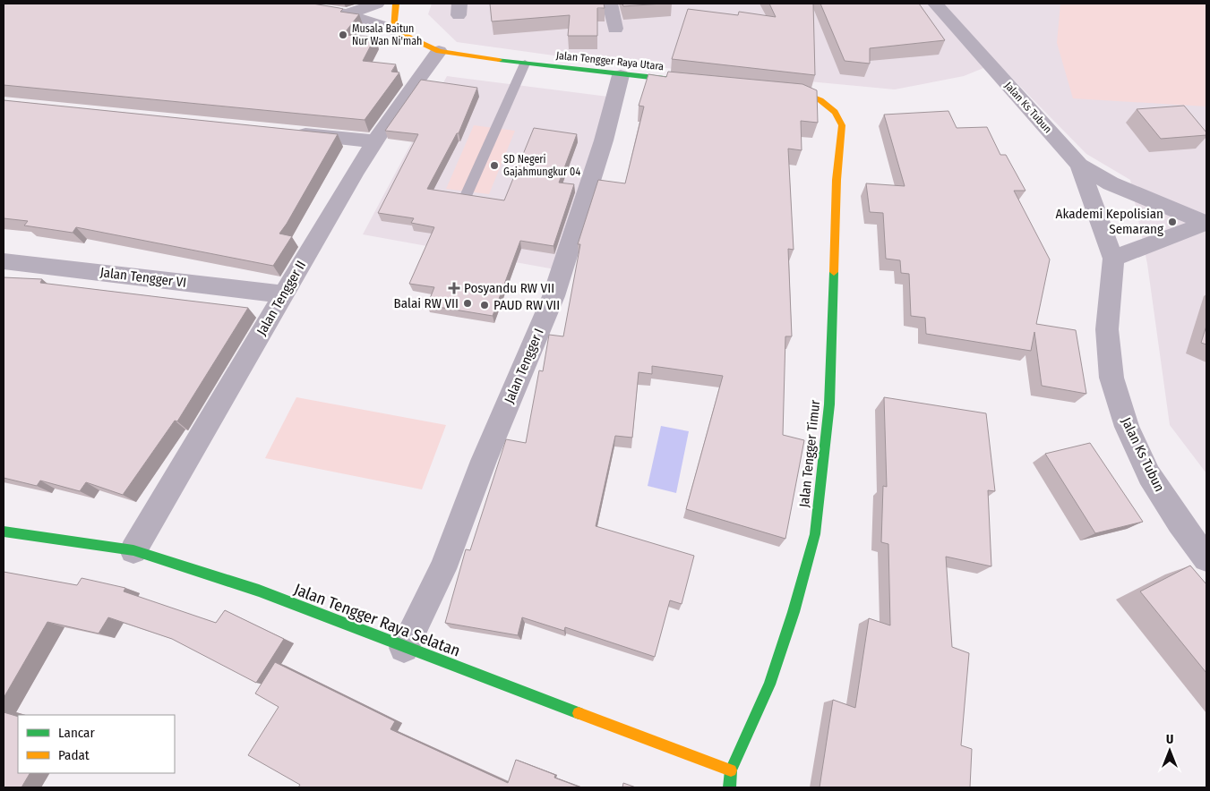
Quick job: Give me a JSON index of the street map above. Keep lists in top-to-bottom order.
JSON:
{
  "streets": {
    "street": [
      "Jalan Tengger Raya Utara",
      "Jalan Ks Tubun",
      "Jalan Tengger VI",
      "Jalan Tengger II",
      "Jalan Tengger I",
      "Jalan Tengger Timur",
      "Jalan Tengger Raya Selatan"
    ]
  },
  "crossings": [
    ["Jalan Tengger Raya Utara", "Jalan Tengger II"],
    ["Jalan Tengger Raya Utara", "Jalan Tengger I"],
    ["Jalan Tengger VI", "Jalan Tengger II"],
    ["Jalan Tengger II", "Jalan Tengger Raya Selatan"],
    ["Jalan Tengger I", "Jalan Tengger Raya Selatan"],
    ["Jalan Tengger Timur", "Jalan Tengger Raya Selatan"]
  ],
  "places": {
    "other": [
      "Musala Baitun Nur Wan Ni'mah",
      "SD Negeri Gajahmungkur 04",
      "Akademi Kepolisian Semarang",
      "Balai RW VII",
      "PAUD RW VII"
    ],
    "health": ["Posyandu RW VII"]
  },
  "legend": ["Lancar", "Padat"],
  "north": "top"
}
